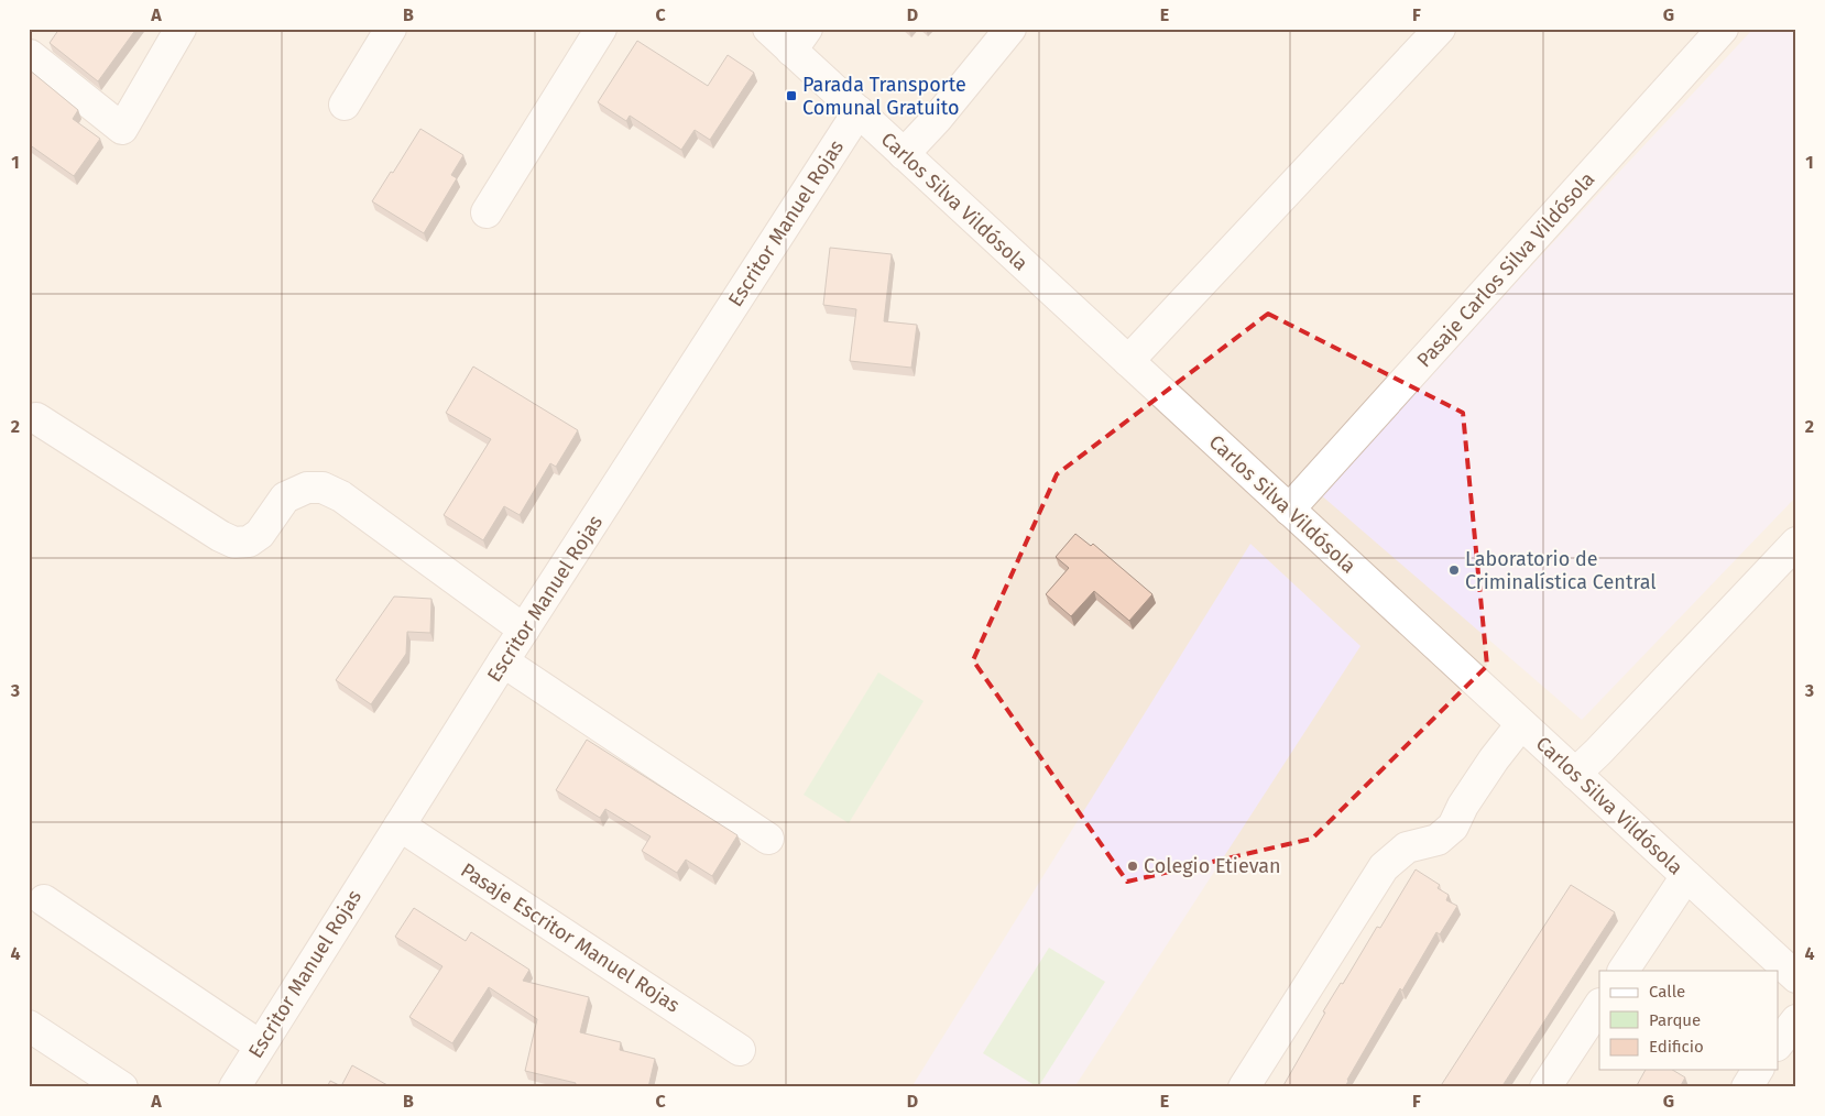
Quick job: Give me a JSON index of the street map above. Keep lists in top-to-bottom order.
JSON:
{
  "streets": {
    "street": [
      "Carlos Silva Vildósola",
      "Escritor Manuel Rojas",
      "Pasaje Carlos Silva Vildósola",
      "Pasaje Escritor Manuel Rojas"
    ]
  },
  "crossings": [
    ["Carlos Silva Vildósola", "Escritor Manuel Rojas"],
    ["Carlos Silva Vildósola", "Pasaje Carlos Silva Vildósola"],
    ["Escritor Manuel Rojas", "Pasaje Escritor Manuel Rojas"]
  ],
  "places": {
    "transit": ["Parada Transporte Comunal Gratuito"],
    "other": ["Laboratorio de Criminalística Central", "Colegio Etievan"]
  },
  "legend": ["Calle", "Parque", "Edificio"],
  "grid": {
    "columns": [
      "A",
      "B",
      "C",
      "D",
      "E",
      "F",
      "G"
    ],
    "rows": [
      "1",
      "2",
      "3",
      "4"
    ]
  }
}
